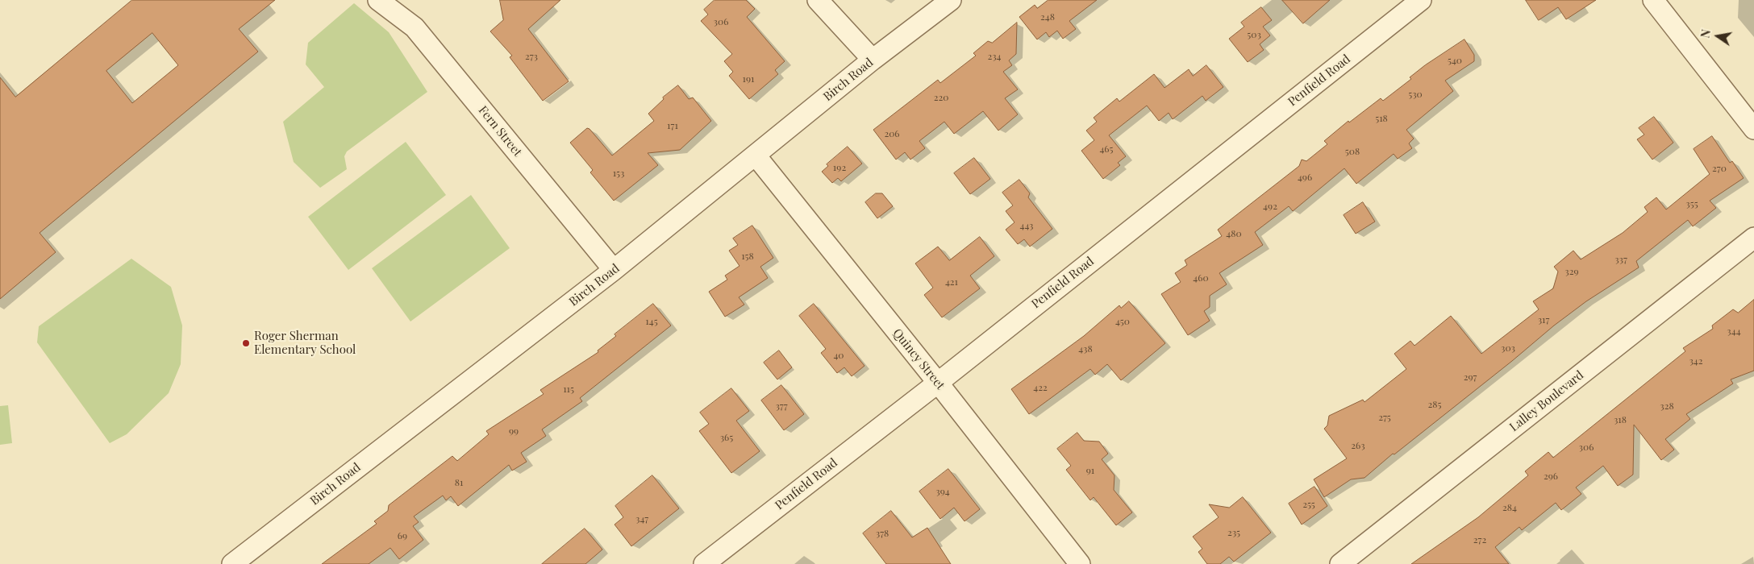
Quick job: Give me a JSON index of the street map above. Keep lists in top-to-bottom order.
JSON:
{
  "streets": {
    "street": [
      "Birch Road",
      "Penfield Road",
      "Fern Street",
      "Quincy Street",
      "Lalley Boulevard"
    ]
  },
  "crossings": [
    ["Birch Road", "Fern Street"],
    ["Birch Road", "Quincy Street"],
    ["Penfield Road", "Quincy Street"]
  ],
  "places": ["Roger Sherman Elementary School"],
  "house_numbers": [
    "248",
    "306",
    "503",
    "273",
    "234",
    "540",
    "191",
    "530",
    "220",
    "518",
    "171",
    "206",
    "465",
    "508",
    "192",
    "270",
    "153",
    "496",
    "355",
    "492",
    "443",
    "480",
    "158",
    "337",
    "329",
    "460",
    "421",
    "317",
    "145",
    "450",
    "344",
    "303",
    "438",
    "40",
    "342",
    "297",
    "422",
    "115",
    "285",
    "377",
    "328",
    "275",
    "318",
    "99",
    "365",
    "263",
    "306",
    "91",
    "296",
    "81",
    "394",
    "255",
    "284",
    "347",
    "235",
    "378",
    "69",
    "272"
  ],
  "north": "left"
}
